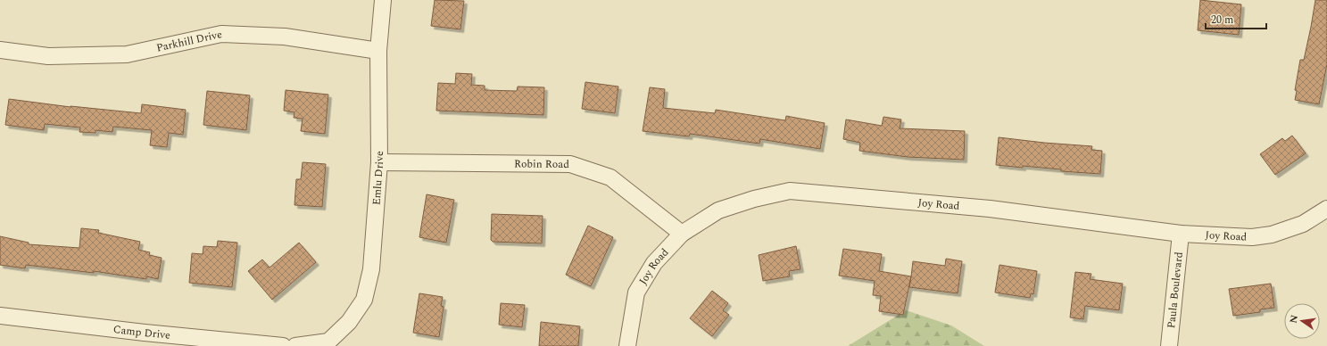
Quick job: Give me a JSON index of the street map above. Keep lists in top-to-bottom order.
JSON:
{
  "streets": {
    "street": [
      "Parkhill Drive",
      "Robin Road",
      "Emlu Drive",
      "Joy Road",
      "Paula Boulevard",
      "Camp Drive"
    ]
  },
  "crossings": [
    ["Parkhill Drive", "Emlu Drive"],
    ["Robin Road", "Emlu Drive"],
    ["Robin Road", "Joy Road"],
    ["Joy Road", "Paula Boulevard"]
  ],
  "scale_bar": "20 m",
  "north": "left"
}
